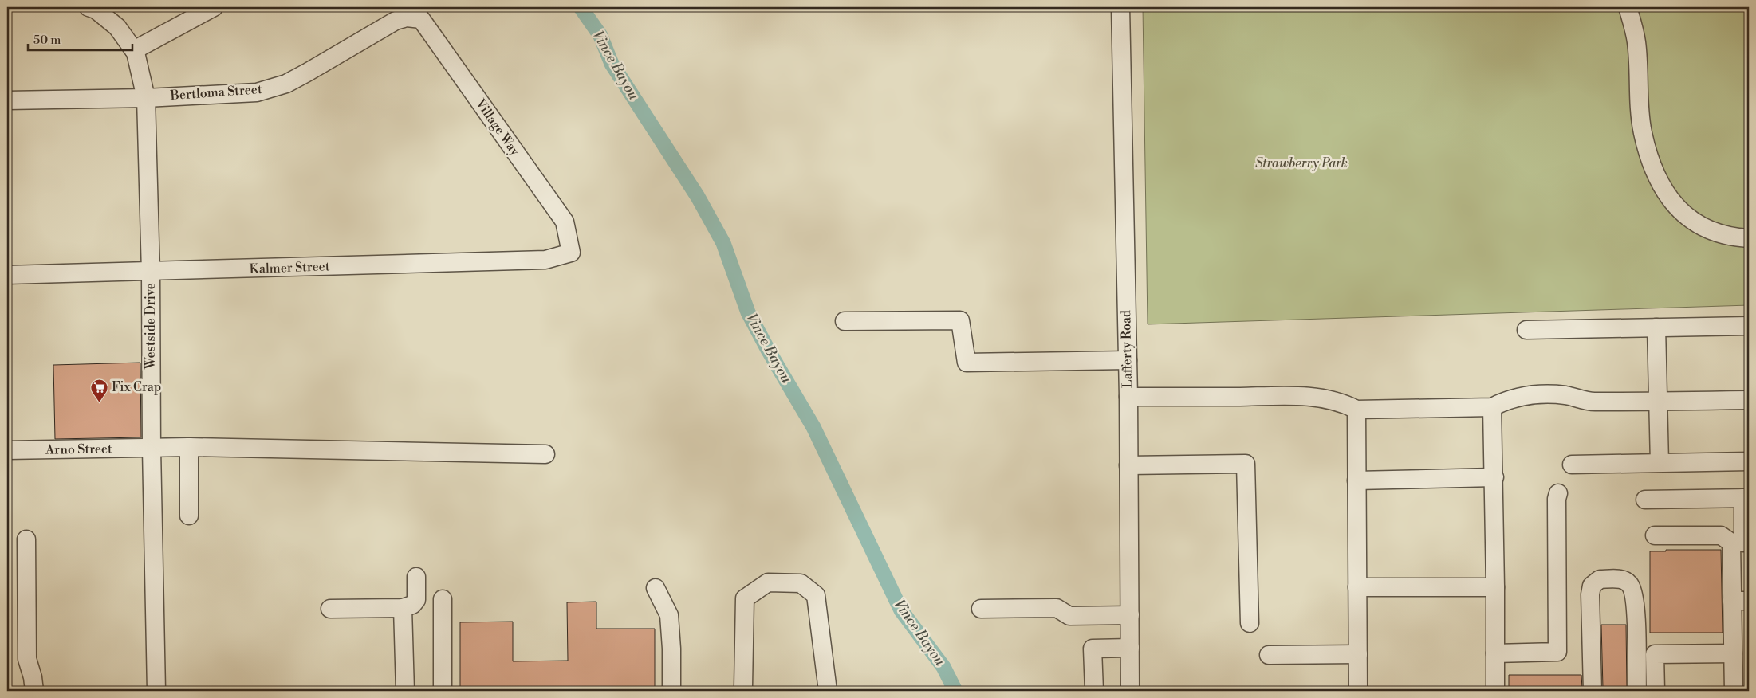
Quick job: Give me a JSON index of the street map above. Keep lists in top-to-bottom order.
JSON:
{
  "streets": {
    "street": [
      "Bertloma Street",
      "Village Way",
      "Kalmer Street",
      "Westside Drive",
      "Lafferty Road",
      "Arno Street"
    ]
  },
  "crossings": [
    ["Bertloma Street", "Village Way"],
    ["Bertloma Street", "Westside Drive"],
    ["Village Way", "Kalmer Street"],
    ["Kalmer Street", "Westside Drive"],
    ["Westside Drive", "Arno Street"]
  ],
  "water": ["Vince Bayou"],
  "parks": ["Strawberry Park"],
  "places": {
    "supermarket": ["Fix Crap"]
  },
  "scale_bar": "50 m"
}
